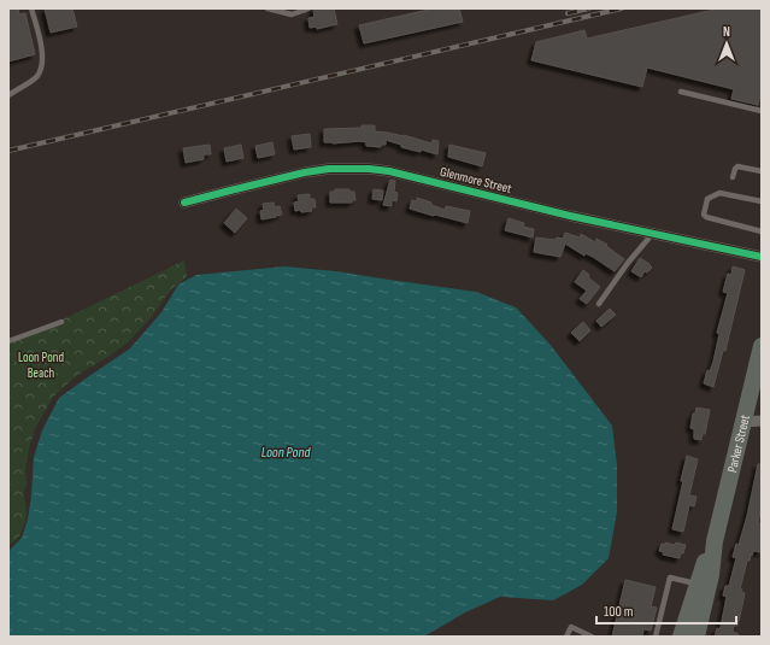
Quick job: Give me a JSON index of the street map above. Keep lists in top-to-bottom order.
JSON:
{
  "streets": {
    "main road": ["Parker Street"],
    "street": ["Glenmore Street"]
  },
  "water": ["Loon Pond"],
  "parks": ["Loon Pond Beach"],
  "scale_bar": "100 m",
  "north": "top"
}
